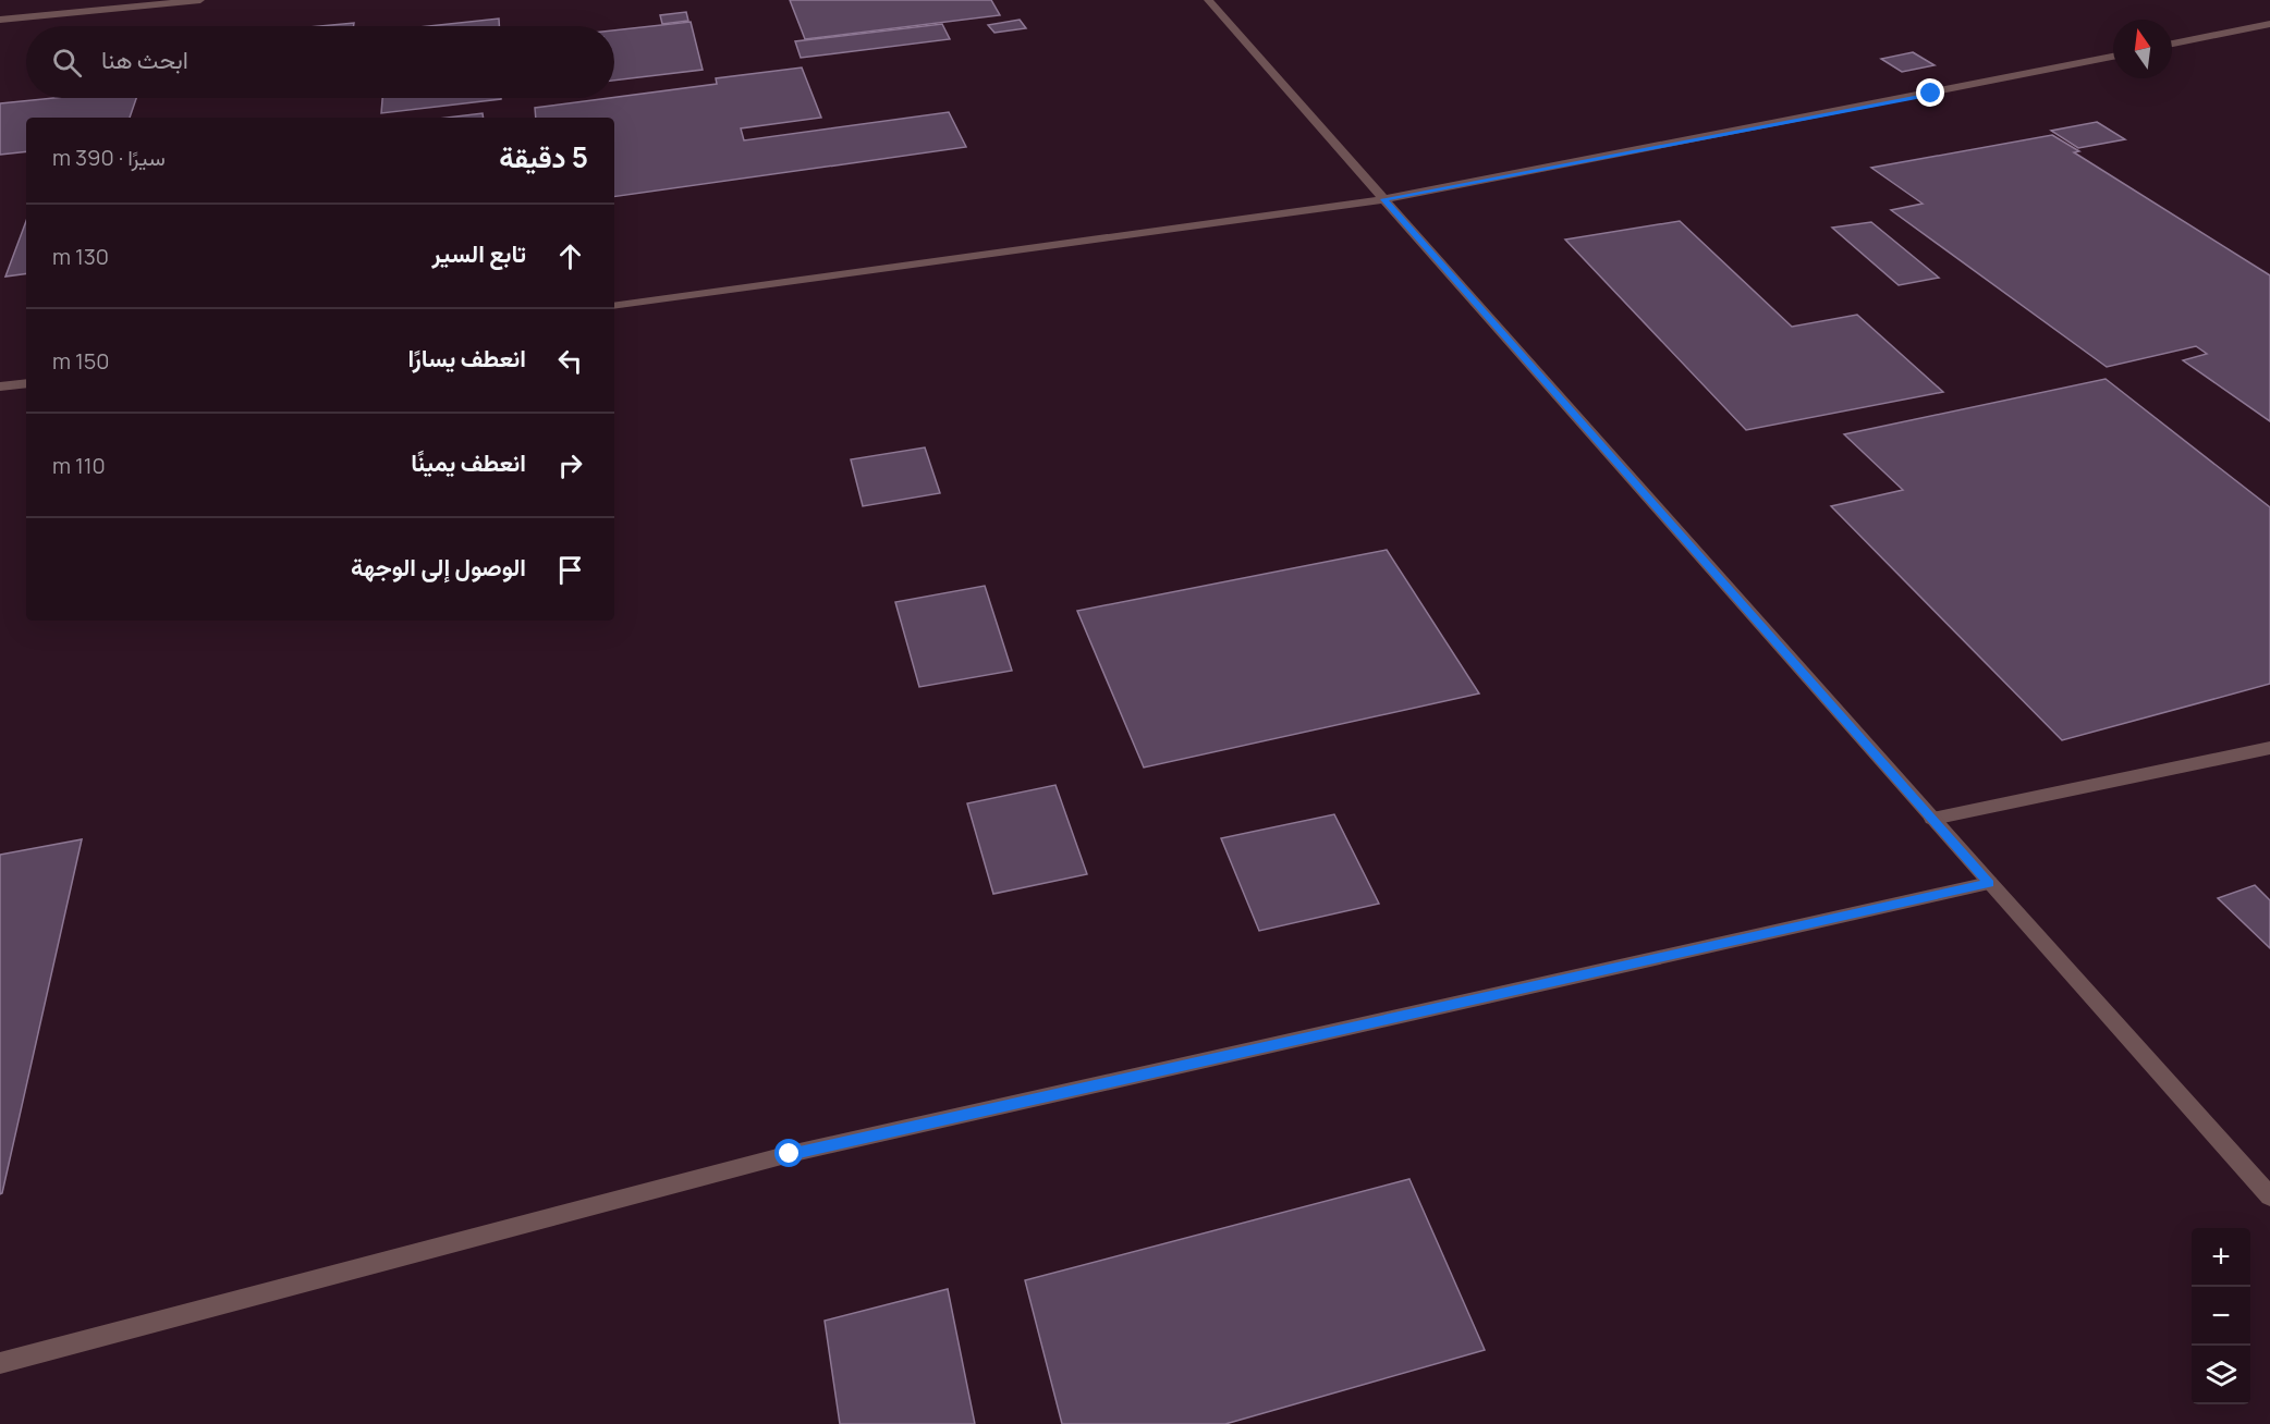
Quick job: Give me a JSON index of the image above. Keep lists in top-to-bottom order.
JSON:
{
  "north": "top",
  "page": {
    "search": "ابحث هنا",
    "heading": ["5 دقيقة", "سيرًا · 390 m"],
    "list": [
      ["تابع السير", "130 m"],
      ["انعطف يسارًا", "150 m"],
      ["انعطف يمينًا", "110 m"],
      "الوصول إلى الوجهة"
    ],
    "map_buttons": ["+", "−"]
  }
}
